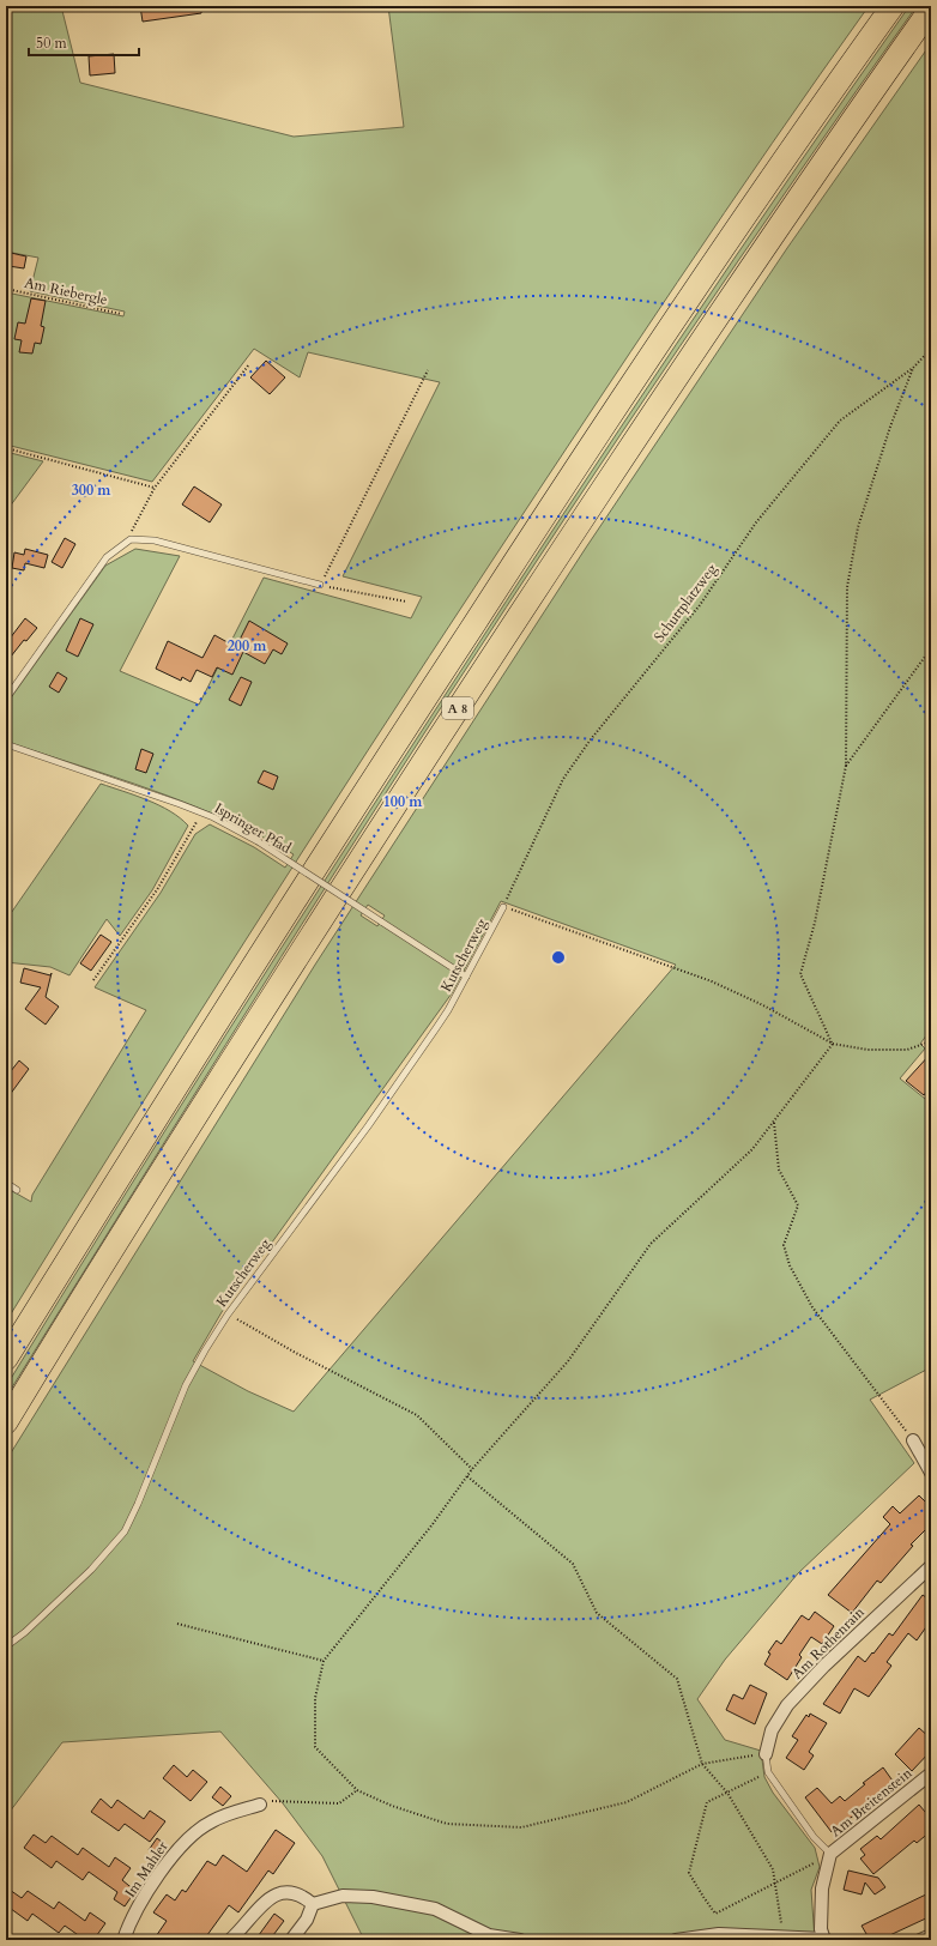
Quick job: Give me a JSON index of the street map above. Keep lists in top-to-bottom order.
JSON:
{
  "streets": {
    "highway": ["A 8"],
    "street": ["Am Rothenrain", "Am Breitenstein", "Im Mahler"],
    "lane": ["Ispringer Pfad", "Kutscherweg"],
    "path": ["Am Riebergle", "Schuttplatzweg"]
  },
  "crossings": [
    ["Schuttplatzweg", "Kutscherweg"],
    ["Ispringer Pfad", "Kutscherweg"]
  ],
  "scale_bar": "50 m",
  "rings": ["300 m", "200 m", "100 m"]
}
